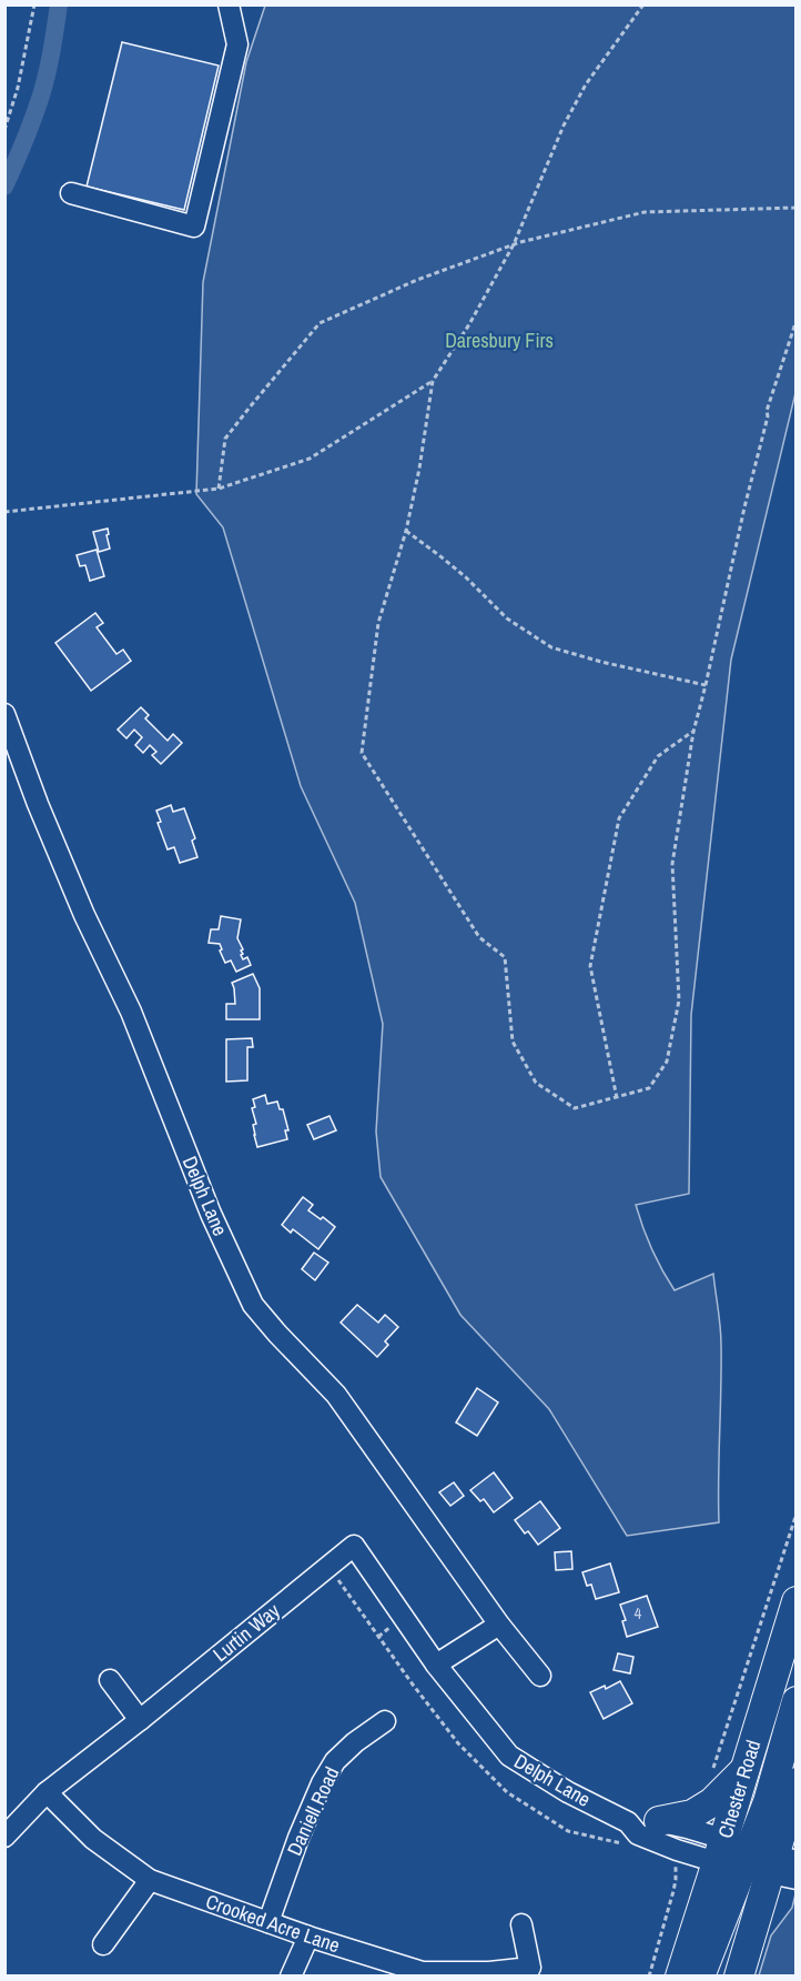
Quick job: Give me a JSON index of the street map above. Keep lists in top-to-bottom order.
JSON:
{
  "streets": {
    "highway": ["Chester Road"],
    "street": [
      "Delph Lane",
      "Lurtin Way",
      "Daniell Road",
      "Crooked Acre Lane"
    ]
  },
  "crossings": [
    ["Delph Lane", "Lurtin Way"],
    ["Delph Lane", "Chester Road"],
    ["Lurtin Way", "Crooked Acre Lane"],
    ["Daniell Road", "Crooked Acre Lane"]
  ],
  "parks": ["Daresbury Firs"],
  "house_numbers": ["4"]
}
